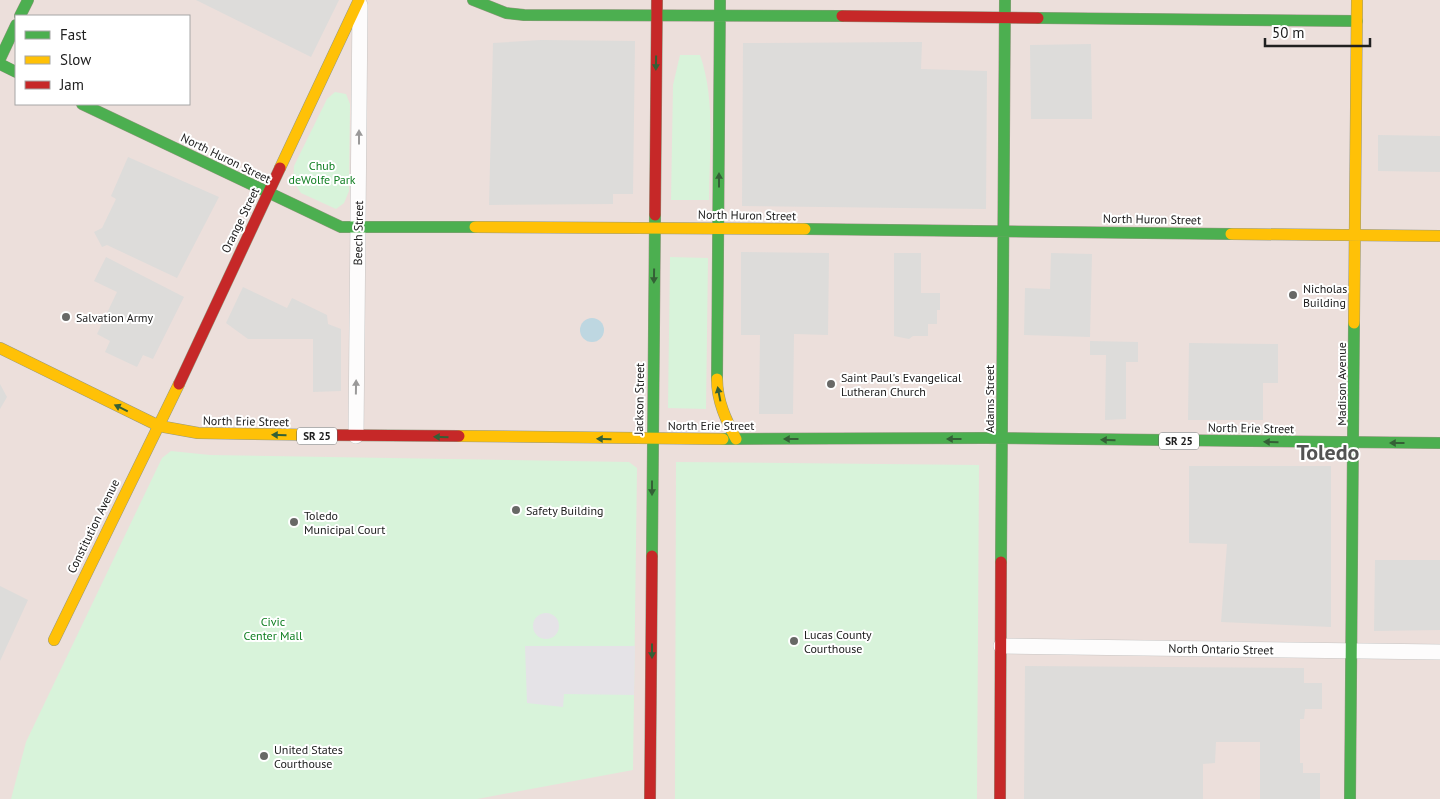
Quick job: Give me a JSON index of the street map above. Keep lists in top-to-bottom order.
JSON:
{
  "streets": {
    "street": [
      "North Huron Street",
      "Orange Street",
      "Beech Street",
      "Madison Avenue",
      "Jackson Street",
      "Adams Street",
      "North Erie Street",
      "SR 25",
      "Constitution Avenue",
      "North Ontario Street"
    ]
  },
  "crossings": [
    ["North Huron Street", "Orange Street"],
    ["North Huron Street", "Beech Street"],
    ["North Huron Street", "Madison Avenue"],
    ["North Huron Street", "Jackson Street"],
    ["North Huron Street", "Adams Street"],
    ["Orange Street", "Beech Street"],
    ["Orange Street", "North Erie Street"],
    ["Orange Street", "Constitution Avenue"],
    ["Beech Street", "North Erie Street"],
    ["Madison Avenue", "North Erie Street"],
    ["Madison Avenue", "North Ontario Street"],
    ["Jackson Street", "North Erie Street"],
    ["Adams Street", "North Erie Street"],
    ["Adams Street", "North Ontario Street"],
    ["North Erie Street", "Constitution Avenue"]
  ],
  "one_way": ["Beech Street", "North Erie Street"],
  "districts": ["Toledo"],
  "parks": ["Chub deWolfe Park", "Civic Center Mall"],
  "places": [
    "Nicholas Building",
    "Salvation Army",
    "Saint Paul's Evangelical Lutheran Church",
    "Safety Building",
    "Toledo Municipal Court",
    "Lucas County Courthouse",
    "United States Courthouse"
  ],
  "legend": ["Fast", "Slow", "Jam"],
  "scale_bar": "50 m"
}
